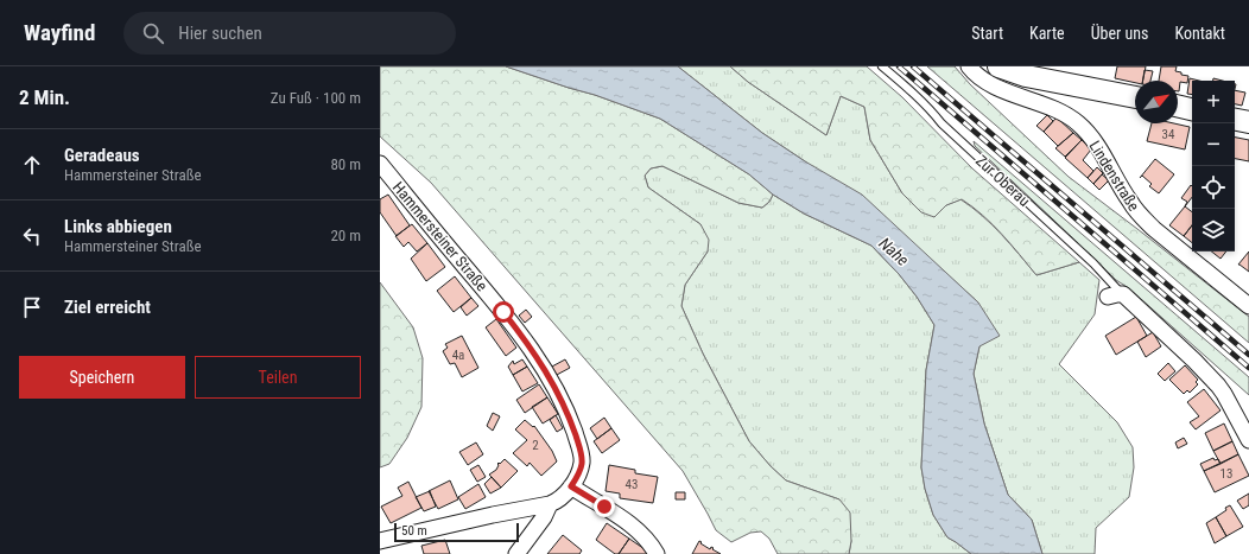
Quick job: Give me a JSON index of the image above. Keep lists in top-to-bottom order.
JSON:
{
  "streets": {
    "street": ["Lindenstraße", "Zur Oberau", "Hammersteiner Straße"]
  },
  "water": ["Nahe"],
  "house_numbers": [
    "34",
    "4a",
    "2",
    "13",
    "43"
  ],
  "scale_bar": "50 m",
  "north": "top right",
  "page": {
    "header": "Wayfind",
    "search": "Hier suchen",
    "nav": [
      "Start",
      "Karte",
      "Über uns",
      "Kontakt"
    ],
    "heading": ["2 Min.", "Zu Fuß · 100 m"],
    "map_buttons": ["+", "−"],
    "list": [
      ["Geradeaus", "Hammersteiner Straße", "80 m"],
      ["Links abbiegen", "Hammersteiner Straße", "20 m"],
      "Ziel erreicht"
    ],
    "buttons": ["Speichern", "Teilen"],
    "scale": "50 m"
  }
}
